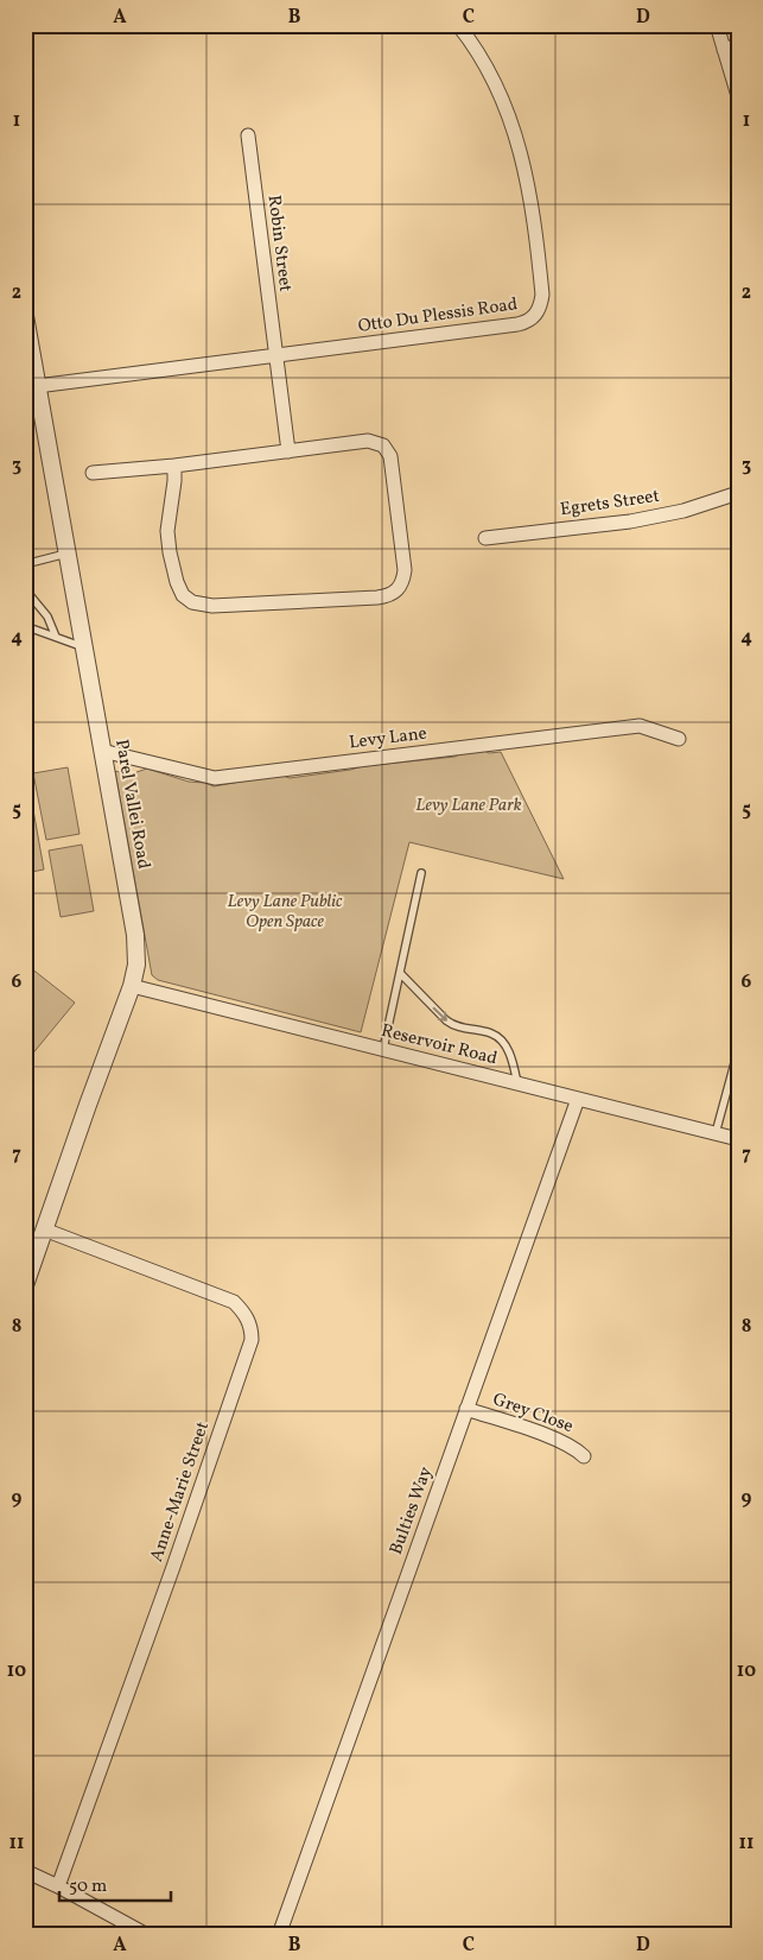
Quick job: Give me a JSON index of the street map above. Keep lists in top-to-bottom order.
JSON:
{
  "streets": {
    "street": [
      "Robin Street",
      "Otto Du Plessis Road",
      "Egrets Street",
      "Levy Lane",
      "Parel Vallei Road",
      "Reservoir Road",
      "Grey Close",
      "Anne-Marie Street",
      "Bulties Way"
    ]
  },
  "crossings": [
    ["Robin Street", "Otto Du Plessis Road"],
    ["Otto Du Plessis Road", "Parel Vallei Road"],
    ["Levy Lane", "Parel Vallei Road"],
    ["Parel Vallei Road", "Reservoir Road"],
    ["Parel Vallei Road", "Anne-Marie Street"],
    ["Reservoir Road", "Bulties Way"],
    ["Grey Close", "Bulties Way"]
  ],
  "parks": ["Levy Lane Park", "Levy Lane Public Open Space"],
  "scale_bar": "50 m",
  "grid": {
    "columns": [
      "A",
      "B",
      "C",
      "D"
    ],
    "rows": [
      "1",
      "2",
      "3",
      "4",
      "5",
      "6",
      "7",
      "8",
      "9",
      "10",
      "11"
    ]
  }
}
